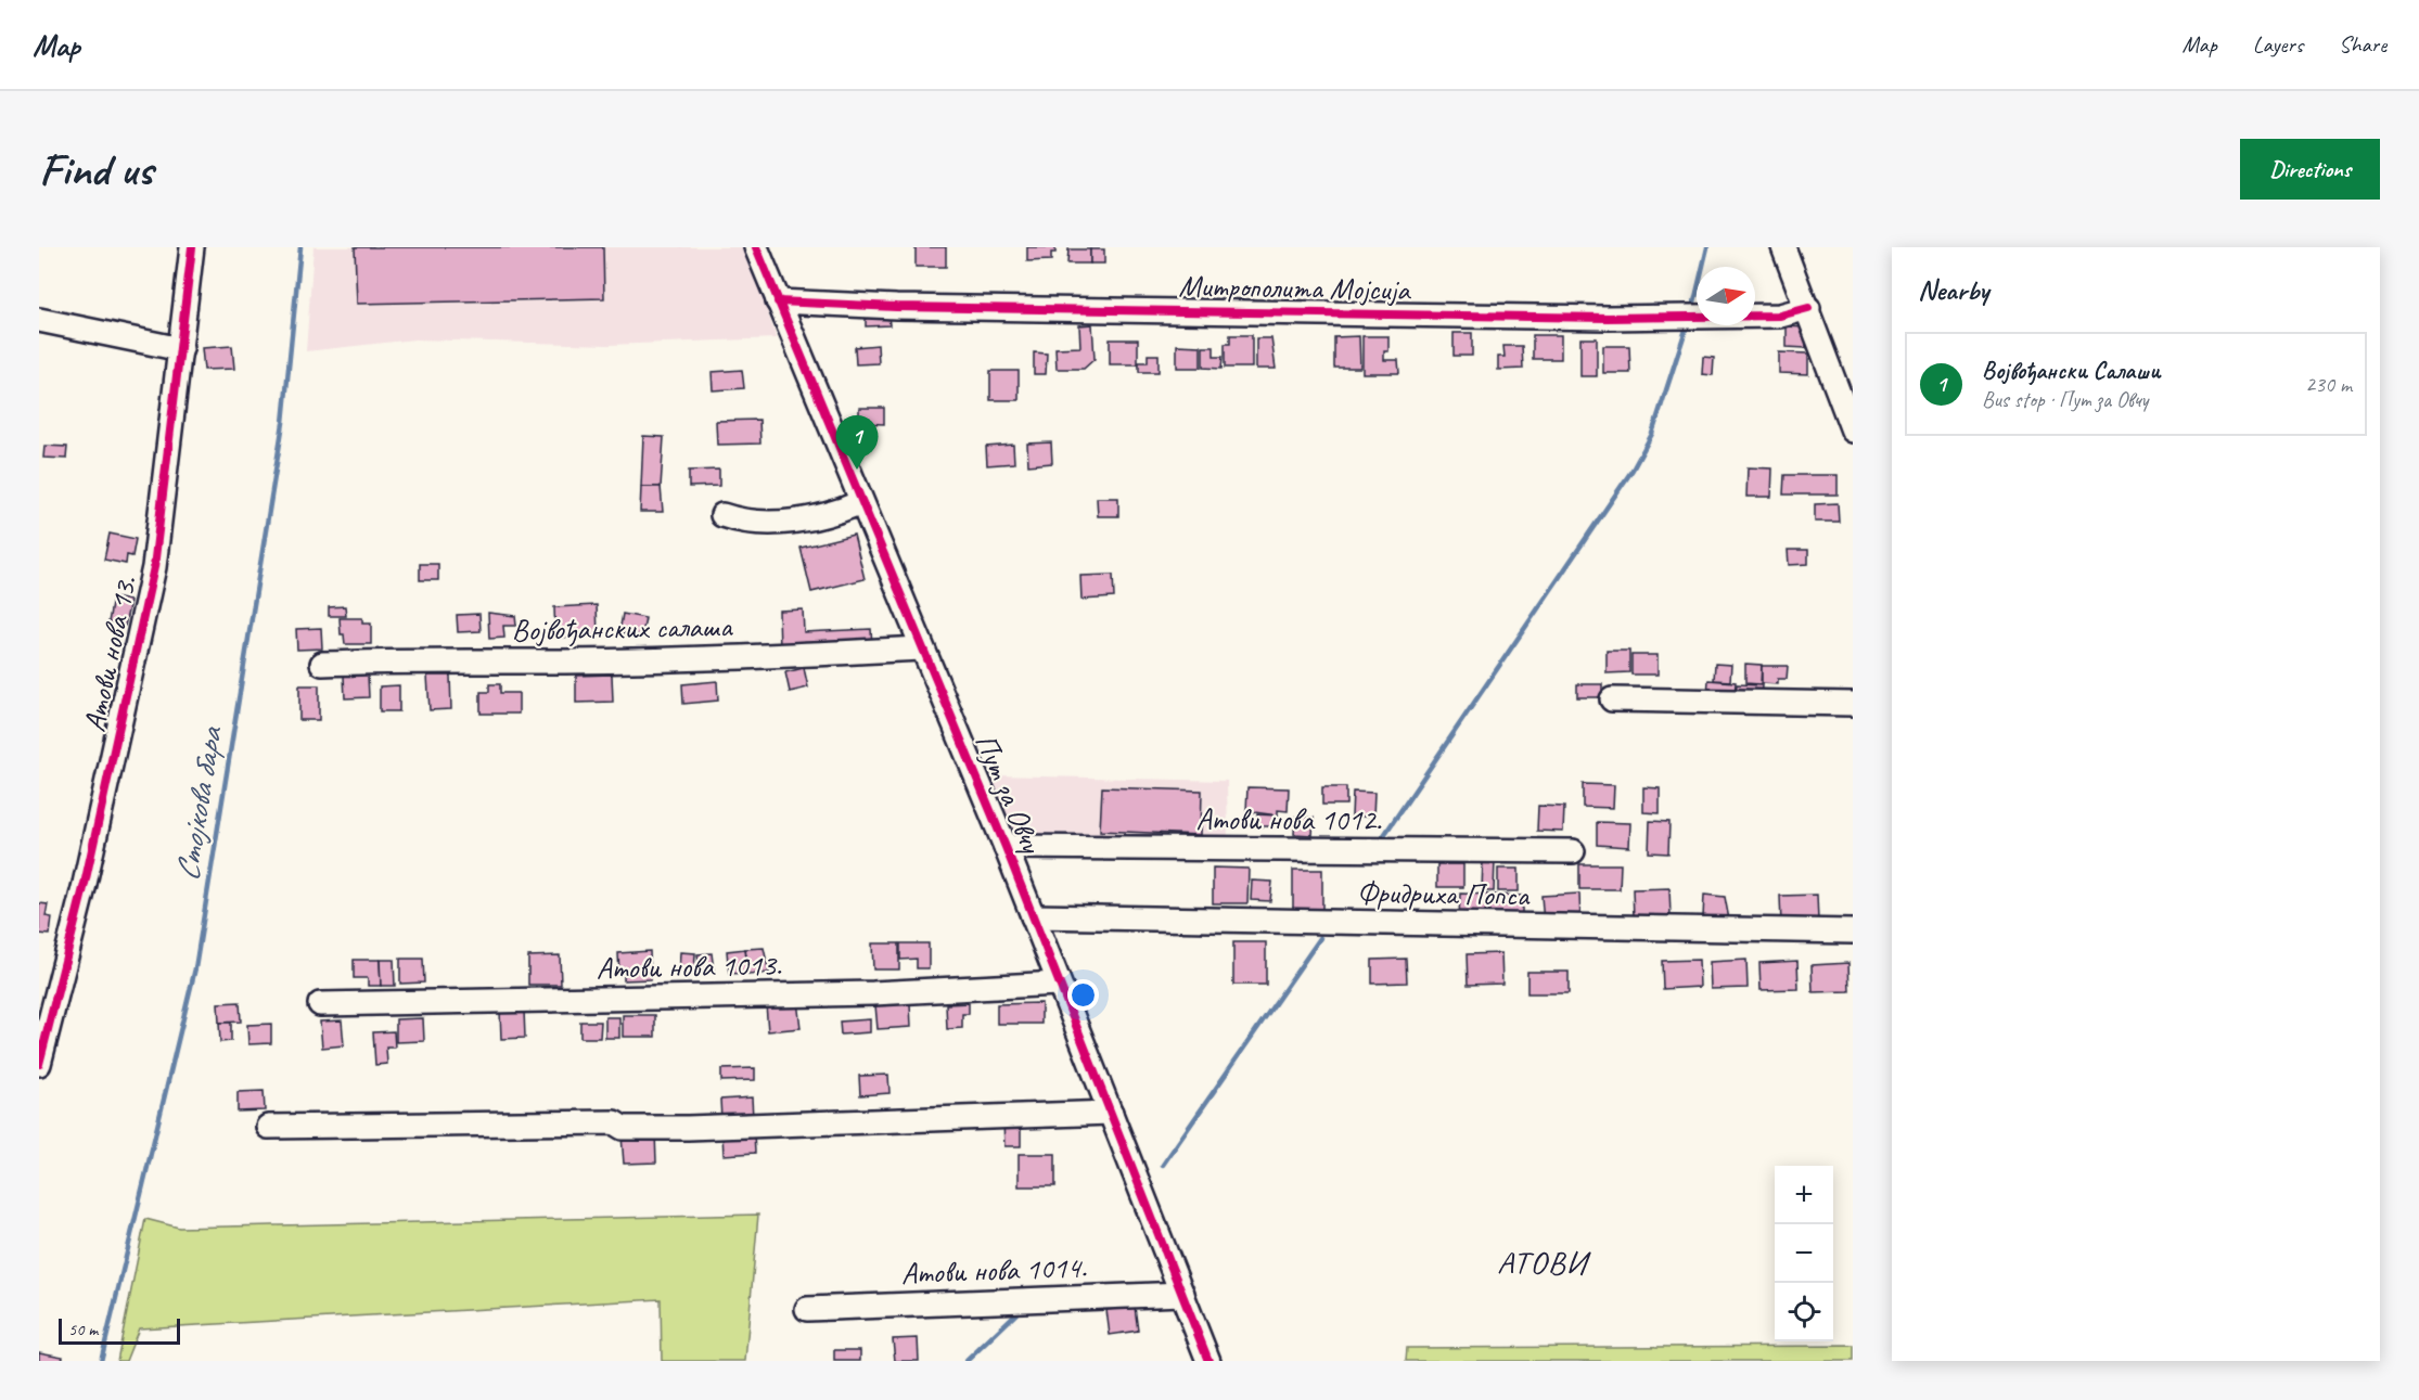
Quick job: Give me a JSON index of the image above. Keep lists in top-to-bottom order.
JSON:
{
  "streets": {
    "street": [
      "Митрополита Мојсија",
      "Војвођанских салаша",
      "Атови нова 13.",
      "Пут за Овчу",
      "Атови нова 1012.",
      "Фридриха Попса",
      "Атови нова 1013.",
      "Атови нова 1014."
    ]
  },
  "crossings": [
    ["Митрополита Мојсија", "Пут за Овчу"],
    ["Војвођанских салаша", "Пут за Овчу"],
    ["Пут за Овчу", "Атови нова 1012."],
    ["Пут за Овчу", "Фридриха Попса"],
    ["Пут за Овчу", "Атови нова 1013."],
    ["Пут за Овчу", "Атови нова 1014."]
  ],
  "districts": ["АТОВИ"],
  "water": ["Стојкова бара"],
  "scale_bar": "50 m",
  "north": "right",
  "page": {
    "header": "Map",
    "nav": ["Map", "Layers", "Share"],
    "buttons": "Directions",
    "title": "Find us",
    "heading": "Nearby",
    "list": [
      {
        "mark": "1",
        "name": "Војвођански Салаши",
        "note": "Bus stop · Пут за Овчу",
        "value": "230 m"
      }
    ],
    "pins": "1",
    "map_buttons": ["+", "−"],
    "scale": "50 m"
  }
}
